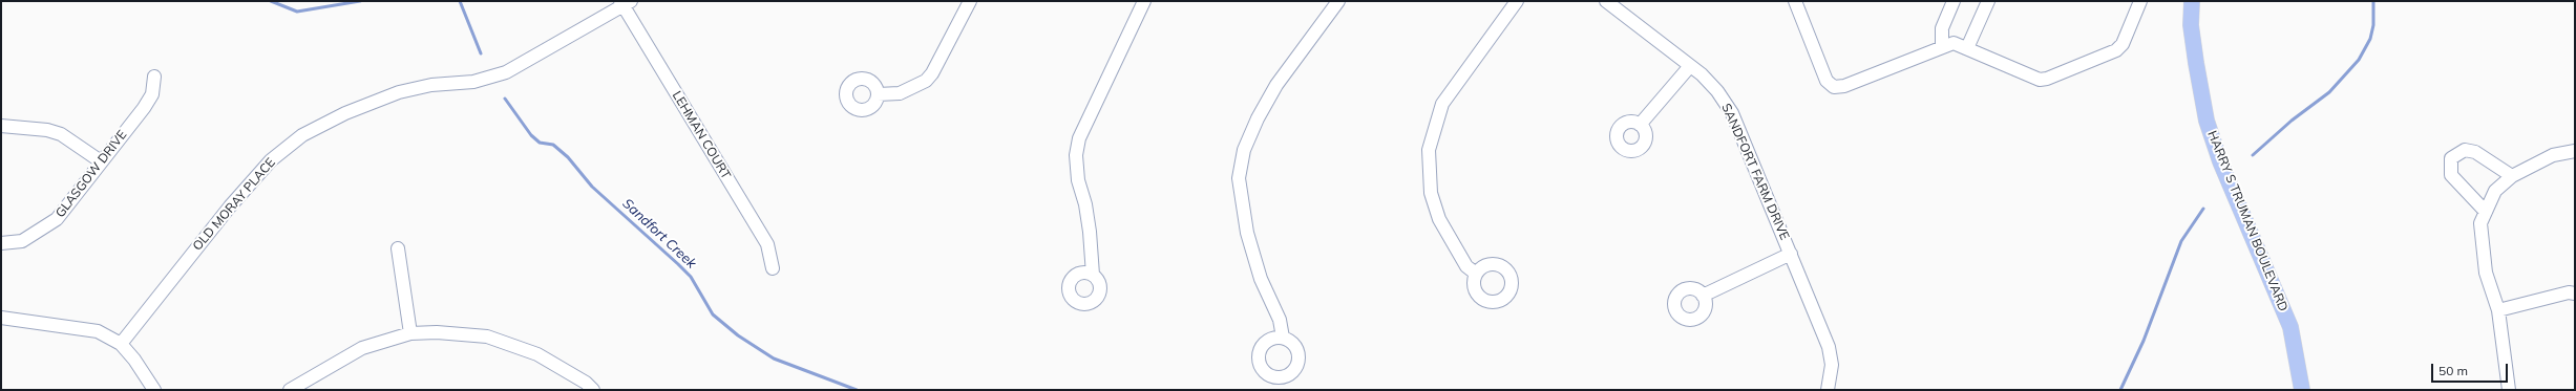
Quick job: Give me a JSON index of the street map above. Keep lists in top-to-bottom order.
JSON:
{
  "streets": {
    "main road": ["HARRY S TRUMAN BOULEVARD"],
    "street": [
      "LEHMAN COURT",
      "SANDFORT FARM DRIVE",
      "GLASGOW DRIVE",
      "OLD MORAY PLACE"
    ]
  },
  "crossings": [
    ["LEHMAN COURT", "OLD MORAY PLACE"]
  ],
  "water": ["Sandfort Creek"],
  "scale_bar": "50 m"
}
